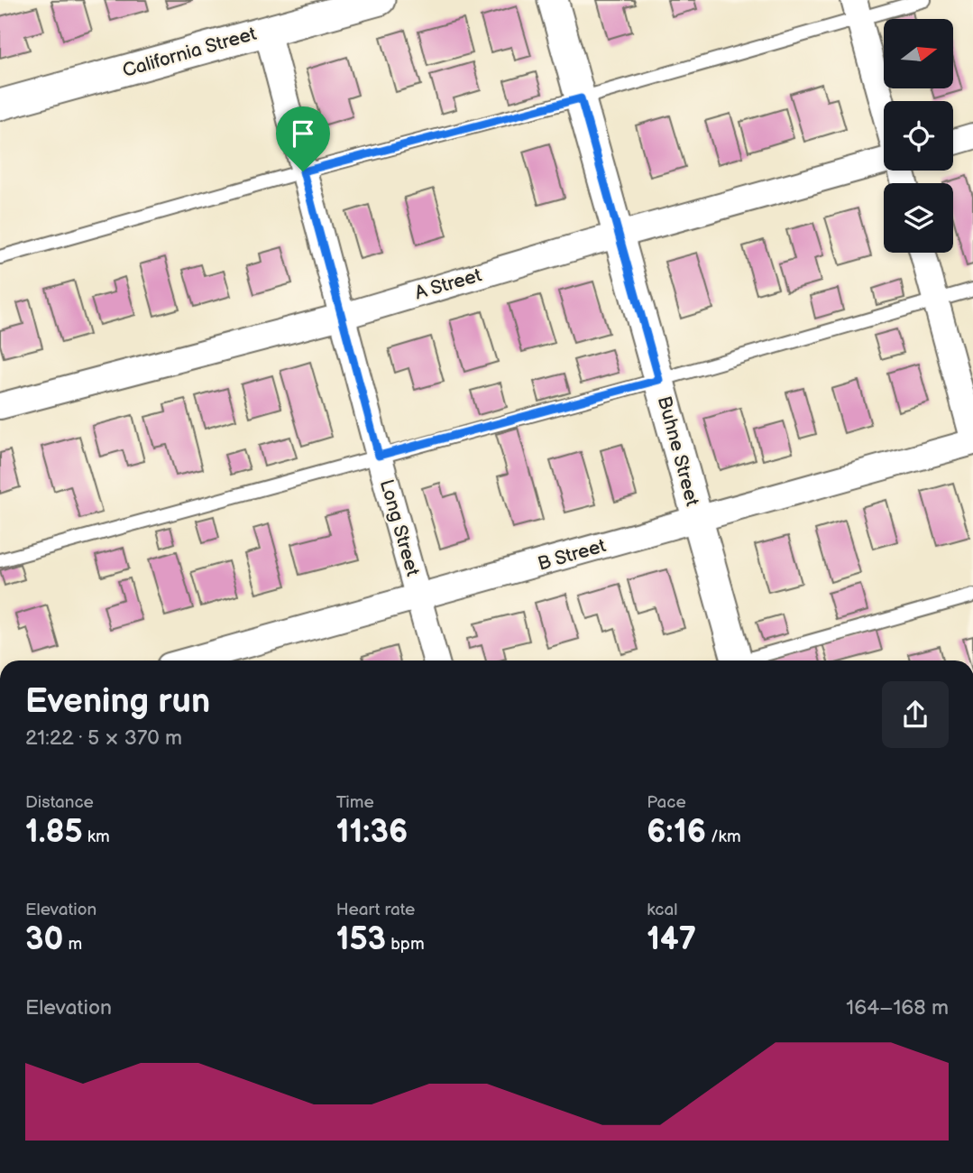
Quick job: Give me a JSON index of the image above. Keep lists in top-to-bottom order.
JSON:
{
  "streets": {
    "street": [
      "California Street",
      "A Street",
      "Buhne Street",
      "Long Street",
      "B Street"
    ]
  },
  "crossings": [
    ["California Street", "Long Street"],
    ["A Street", "Buhne Street"],
    ["A Street", "Long Street"],
    ["Buhne Street", "B Street"],
    ["Long Street", "B Street"]
  ],
  "north": "right",
  "page": {
    "heading": ["Evening run", "21:22 · 5 × 370 m"],
    "stats": [
      ["Distance", "1.85 km"],
      ["Time", "11:36"],
      ["Pace", "6:16 /km"],
      ["Elevation", "30 m"],
      ["Heart rate", "153 bpm"],
      ["kcal", "147"]
    ],
    "chart": ["Elevation", "164–168 m"]
  }
}
